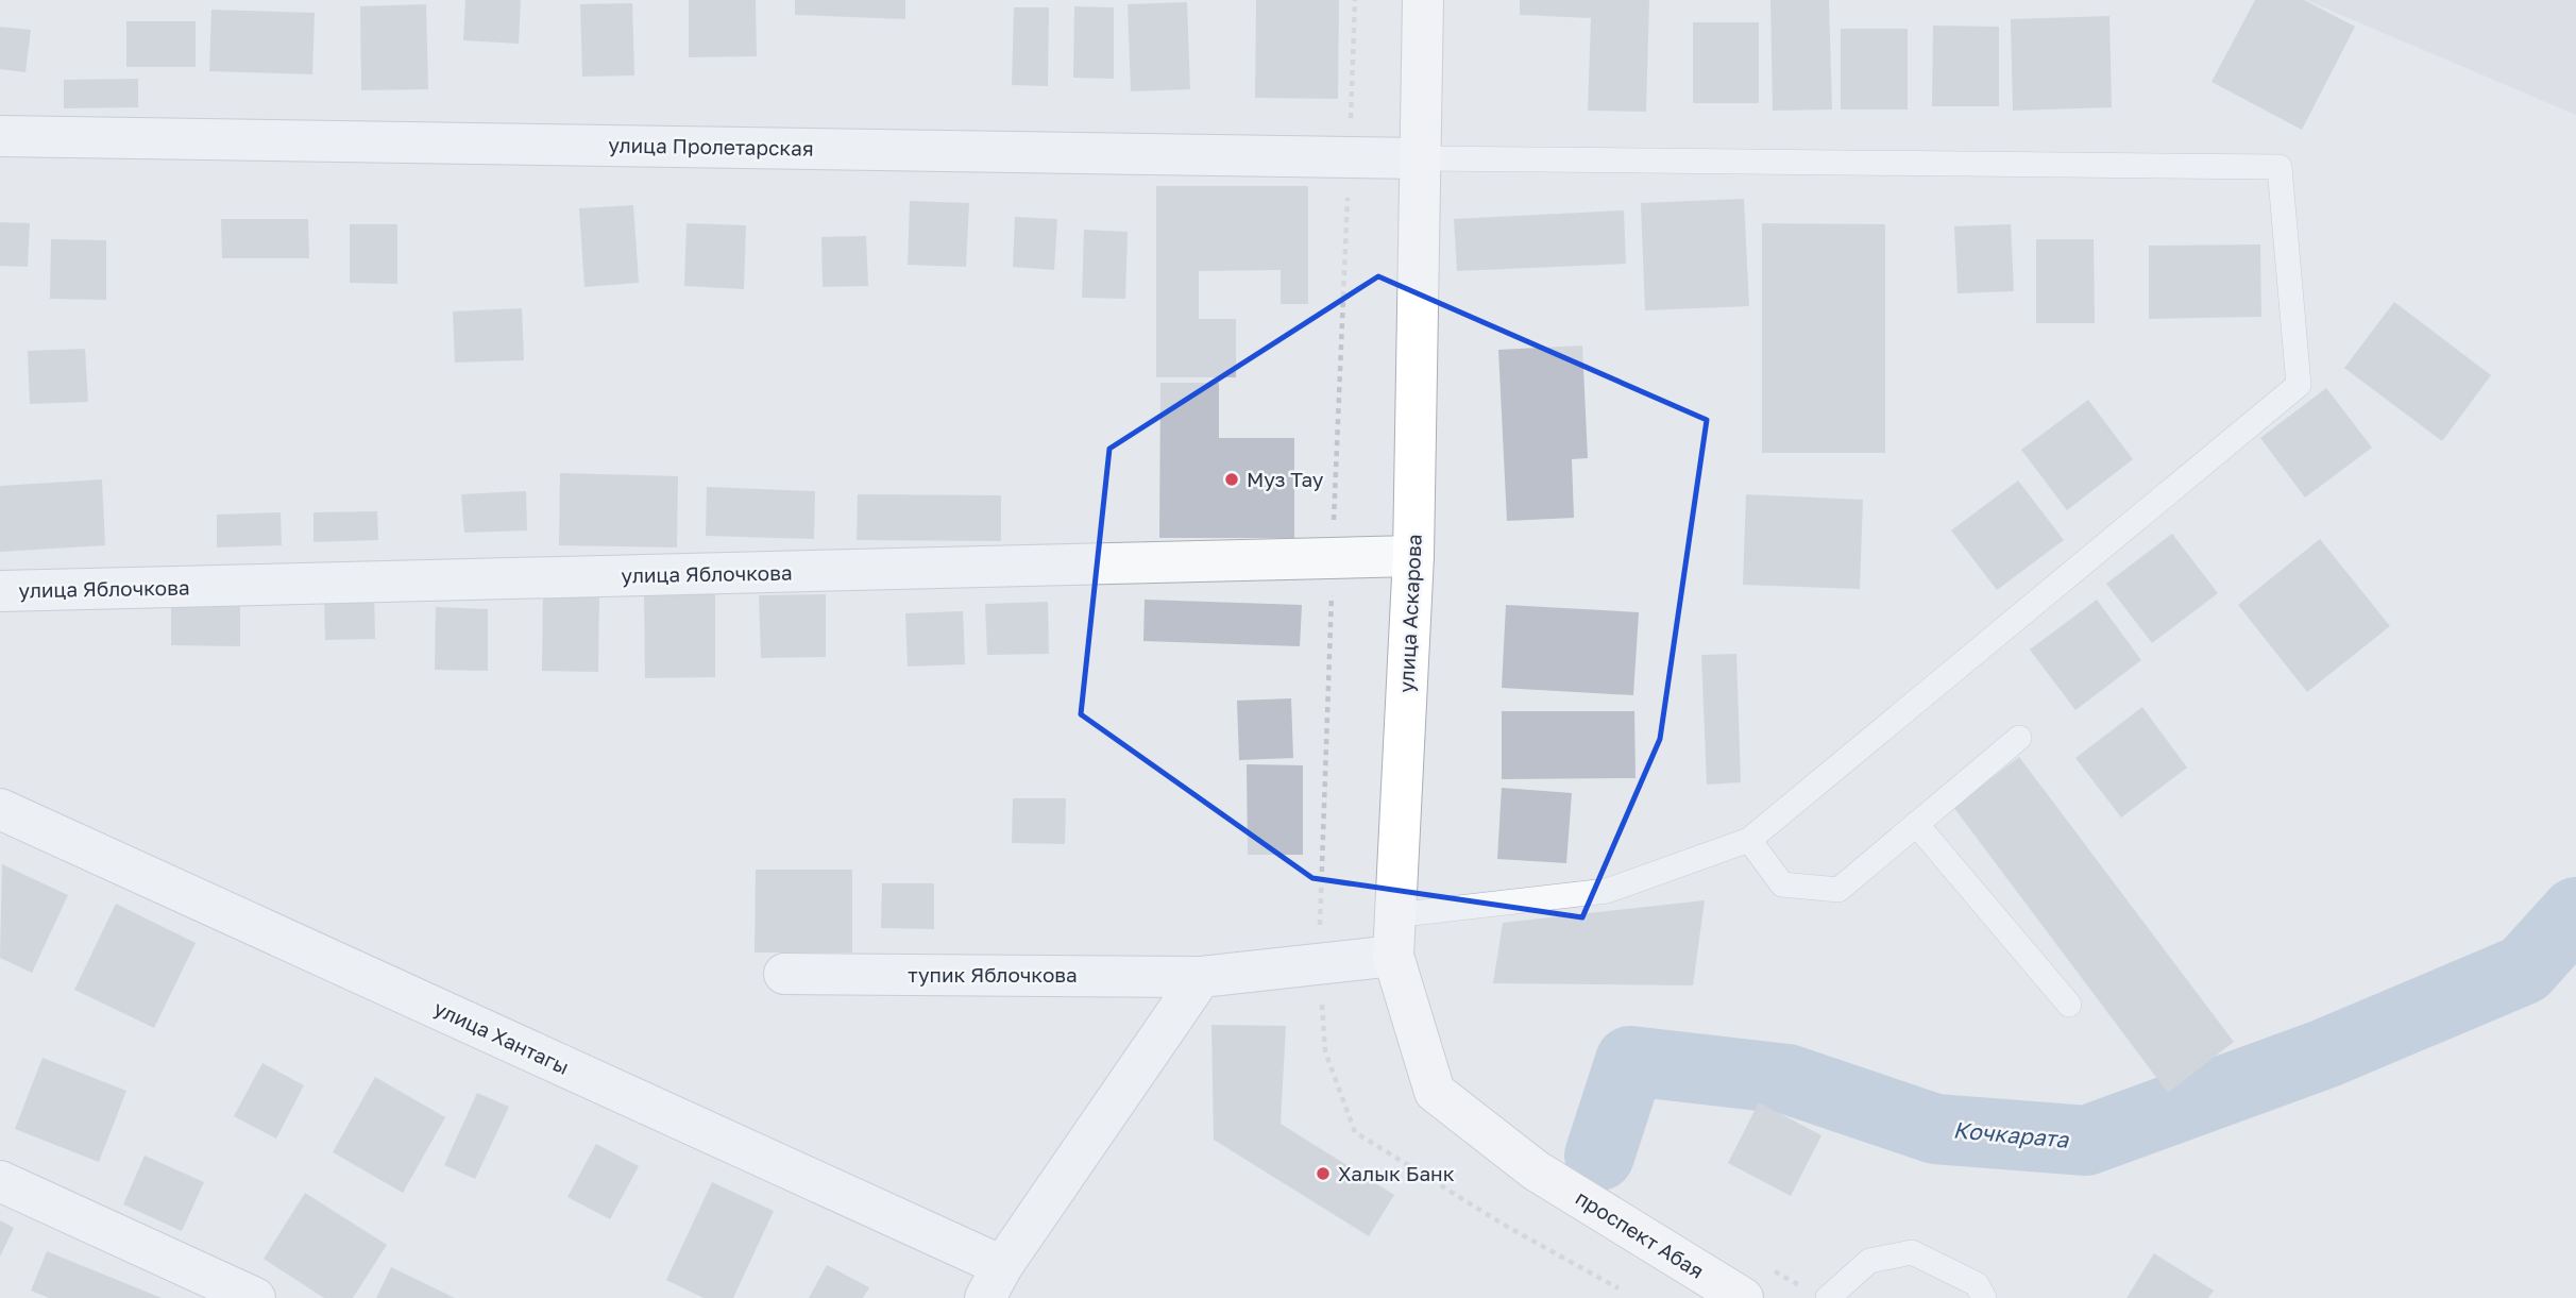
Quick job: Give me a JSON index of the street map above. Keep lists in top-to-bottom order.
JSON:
{
  "streets": {
    "main road": ["улица Аскарова", "проспект Абая"],
    "street": [
      "улица Пролетарская",
      "улица Яблочкова",
      "тупик Яблочкова",
      "улица Хантагы"
    ]
  },
  "crossings": [
    ["улица Пролетарская", "улица Аскарова"],
    ["улица Яблочкова", "улица Аскарова"],
    ["улица Аскарова", "тупик Яблочкова"],
    ["улица Аскарова", "проспект Абая"]
  ],
  "water": ["Кочкарата"],
  "places": ["Муз Тау", "Халык Банк"]
}
